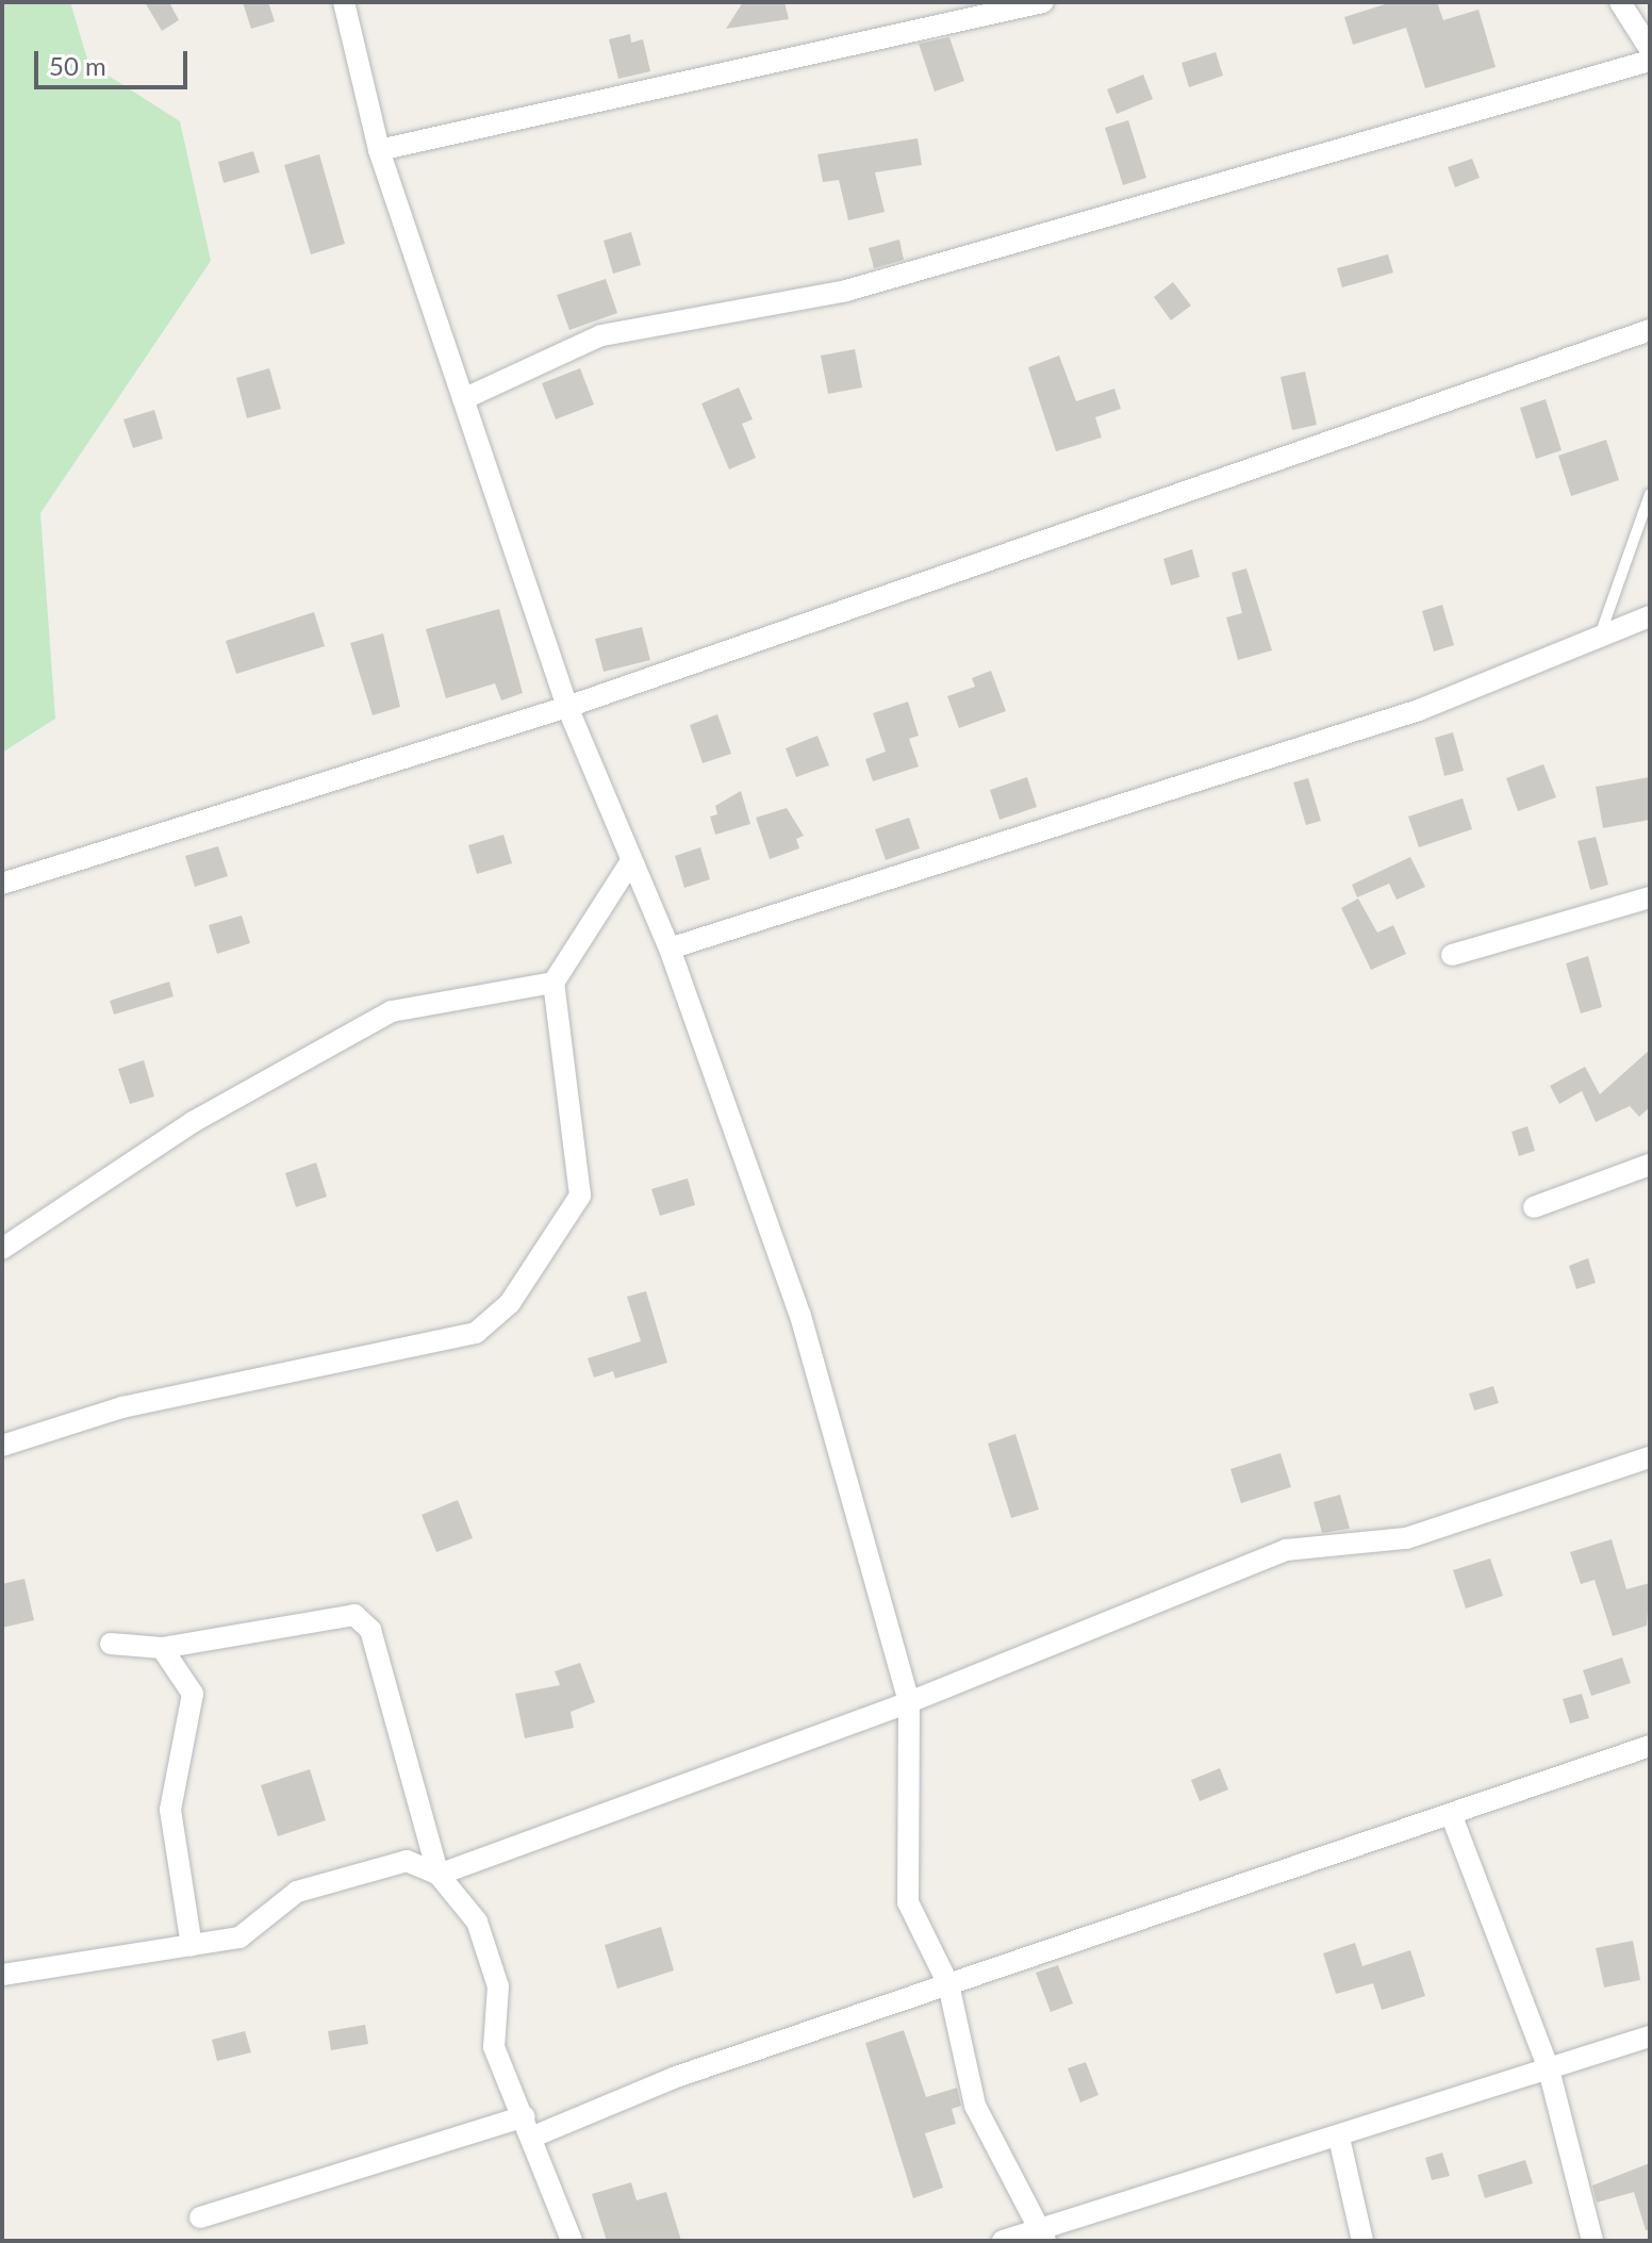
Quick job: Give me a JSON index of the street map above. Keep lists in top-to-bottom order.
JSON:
{
  "scale_bar": "50 m"
}
